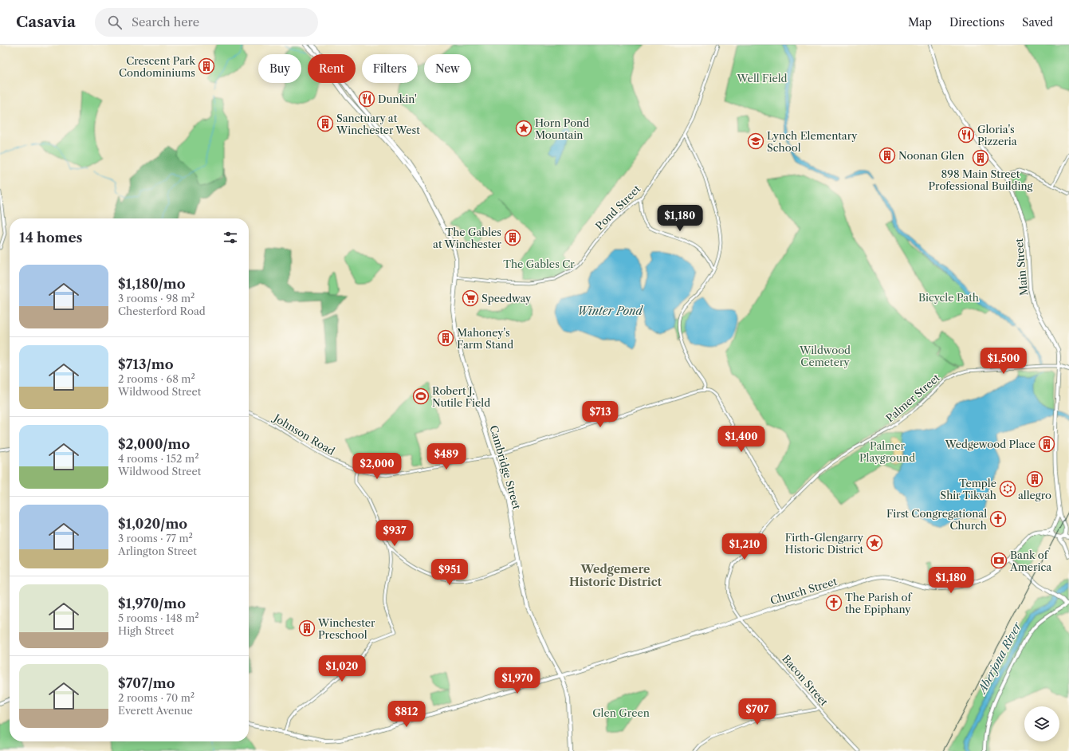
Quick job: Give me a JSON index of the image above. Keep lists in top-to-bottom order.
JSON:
{
  "streets": {
    "highway": ["Cambridge Street"],
    "main road": ["Main Street", "Church Street"],
    "street": [
      "Pond Street",
      "Palmer Street",
      "Johnson Road",
      "Bacon Street"
    ]
  },
  "crossings": [
    ["Pond Street", "Cambridge Street"],
    ["Main Street", "Palmer Street"],
    ["Main Street", "Church Street"],
    ["Palmer Street", "Church Street"],
    ["Palmer Street", "Bacon Street"],
    ["Johnson Road", "Cambridge Street"],
    ["Cambridge Street", "Church Street"],
    ["Church Street", "Bacon Street"]
  ],
  "districts": ["Wedgemere Historic District"],
  "water": ["Winter Pond", "Aberjona River"],
  "parks": [
    "Well Field",
    "The Gables Cr",
    "Bicycle Path",
    "Wildwood Cemetery",
    "Palmer Playground",
    "Glen Green"
  ],
  "places": {
    "building": [
      "Crescent Park Condominiums",
      "Sanctuary at Winchester West",
      "Noonan Glen",
      "898 Main Street Professional Building",
      "The Gables at Winchester",
      "Mahoney's Farm Stand",
      "Wedgewood Place",
      "allegro",
      "Winchester Preschool"
    ],
    "restaurant": ["Dunkin'", "Gloria's Pizzeria"],
    "place": ["Horn Pond Mountain", "Firth-Glengarry Historic District"],
    "school or university": ["Lynch Elementary School"],
    "supermarket": ["Speedway"],
    "sports": ["Robert J. Nutile Field"],
    "synagogue": ["Temple Shir Tikvah"],
    "church": ["First Congregational Church", "The Parish of the Epiphany"],
    "bank": ["Bank of America"]
  },
  "page": {
    "header": "Casavia",
    "search": "Search here",
    "nav": ["Map", "Directions", "Saved"],
    "chip": [
      "Buy",
      "Rent",
      "Filters",
      "New"
    ],
    "price": [
      "$1,180",
      "$1,500",
      "$713",
      "$1,400",
      "$489",
      "$2,000",
      "$937",
      "$1,210",
      "$951",
      "$1,180",
      "$1,020",
      "$1,970",
      "$707",
      "$812"
    ],
    "heading": "14 homes",
    "list": [
      {
        "name": "$1,180/mo",
        "note": "3 rooms · 98 m² · Chesterford Road"
      },
      {
        "name": "$713/mo",
        "note": "2 rooms · 68 m² · Wildwood Street"
      },
      {
        "name": "$2,000/mo",
        "note": "4 rooms · 152 m² · Wildwood Street"
      },
      {
        "name": "$1,020/mo",
        "note": "3 rooms · 77 m² · Arlington Street"
      },
      {
        "name": "$1,970/mo",
        "note": "5 rooms · 148 m² · High Street"
      },
      {
        "name": "$707/mo",
        "note": "2 rooms · 70 m² · Everett Avenue"
      }
    ]
  }
}
